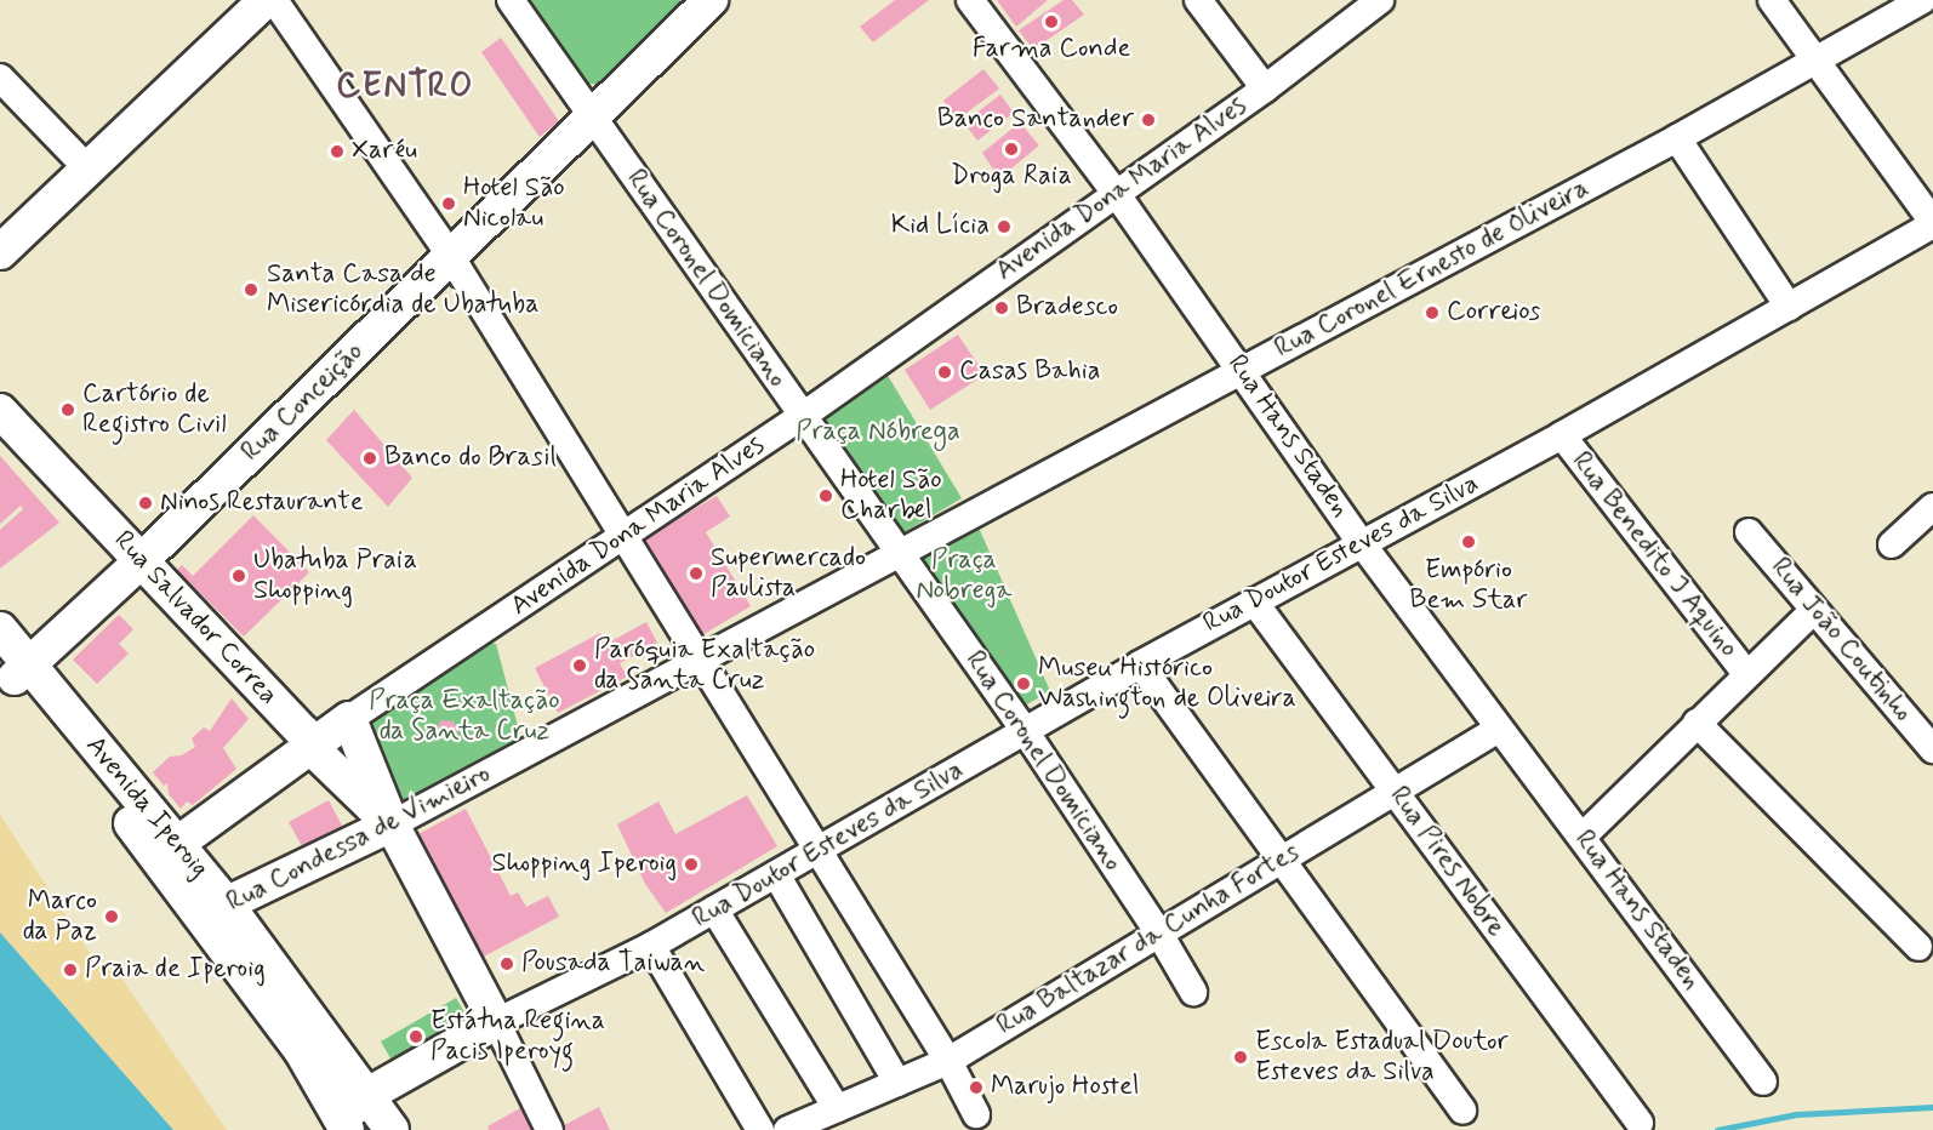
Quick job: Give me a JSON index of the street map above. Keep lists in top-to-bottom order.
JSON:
{
  "streets": {
    "main road": [
      "Avenida Dona Maria Alves",
      "Rua Conceição",
      "Rua Doutor Esteves da Silva",
      "Rua Salvador Correa",
      "Avenida Iperoig",
      "Rua Condessa de Vimieiro"
    ],
    "street": [
      "Rua Coronel Ernesto de Oliveira",
      "Rua Coronel Domiciano",
      "Rua Hans Staden",
      "Rua Benedito J Aquino",
      "Rua João Coutinho",
      "Rua Pires Nobre",
      "Rua Baltazar da Cunha Fortes"
    ]
  },
  "crossings": [
    ["Avenida Dona Maria Alves", "Rua Coronel Domiciano"],
    ["Avenida Dona Maria Alves", "Rua Hans Staden"],
    ["Avenida Dona Maria Alves", "Rua Salvador Correa"],
    ["Avenida Dona Maria Alves", "Avenida Iperoig"],
    ["Rua Coronel Ernesto de Oliveira", "Rua Coronel Domiciano"],
    ["Rua Coronel Ernesto de Oliveira", "Rua Hans Staden"],
    ["Rua Coronel Ernesto de Oliveira", "Rua Condessa de Vimieiro"],
    ["Rua Coronel Domiciano", "Rua Conceição"],
    ["Rua Coronel Domiciano", "Rua Doutor Esteves da Silva"],
    ["Rua Coronel Domiciano", "Rua Condessa de Vimieiro"],
    ["Rua Coronel Domiciano", "Rua Baltazar da Cunha Fortes"],
    ["Rua Conceição", "Rua Salvador Correa"],
    ["Rua Conceição", "Avenida Iperoig"],
    ["Rua Hans Staden", "Rua Doutor Esteves da Silva"],
    ["Rua Hans Staden", "Rua Baltazar da Cunha Fortes"],
    ["Rua Doutor Esteves da Silva", "Rua Benedito J Aquino"],
    ["Rua Doutor Esteves da Silva", "Rua Salvador Correa"],
    ["Rua Doutor Esteves da Silva", "Avenida Iperoig"],
    ["Rua Doutor Esteves da Silva", "Rua Pires Nobre"],
    ["Rua Salvador Correa", "Rua Condessa de Vimieiro"],
    ["Avenida Iperoig", "Rua Condessa de Vimieiro"],
    ["Rua Pires Nobre", "Rua Baltazar da Cunha Fortes"]
  ],
  "districts": ["CENTRO"],
  "parks": ["Praça Nóbrega", "Praça Nobrega", "Praça Exaltação da Santa Cruz"],
  "places": [
    "Farma Conde",
    "Banco Santander",
    "Droga Raia",
    "Xaréu",
    "Hotel São Nicolau",
    "Kid Lícia",
    "Santa Casa de Misericórdia de Ubatuba",
    "Bradesco",
    "Correios",
    "Casas Bahia",
    "Cartório de Registro Civil",
    "Banco do Brasil",
    "Hotel São Charbel",
    "Ninos Restaurante",
    "Empório Bem Star",
    "Supermercado Paulista",
    "Ubatuba Praia Shopping",
    "Paróquia Exaltação da Santa Cruz",
    "Museu Histórico Washington de Oliveira",
    "Shopping Iperoig",
    "Marco da Paz",
    "Pousada Taiwan",
    "Praia de Iperoig",
    "Estátua Regina Pacis Iperoyg",
    "Escola Estadual Doutor Esteves da Silva",
    "Marujo Hostel"
  ]
}
